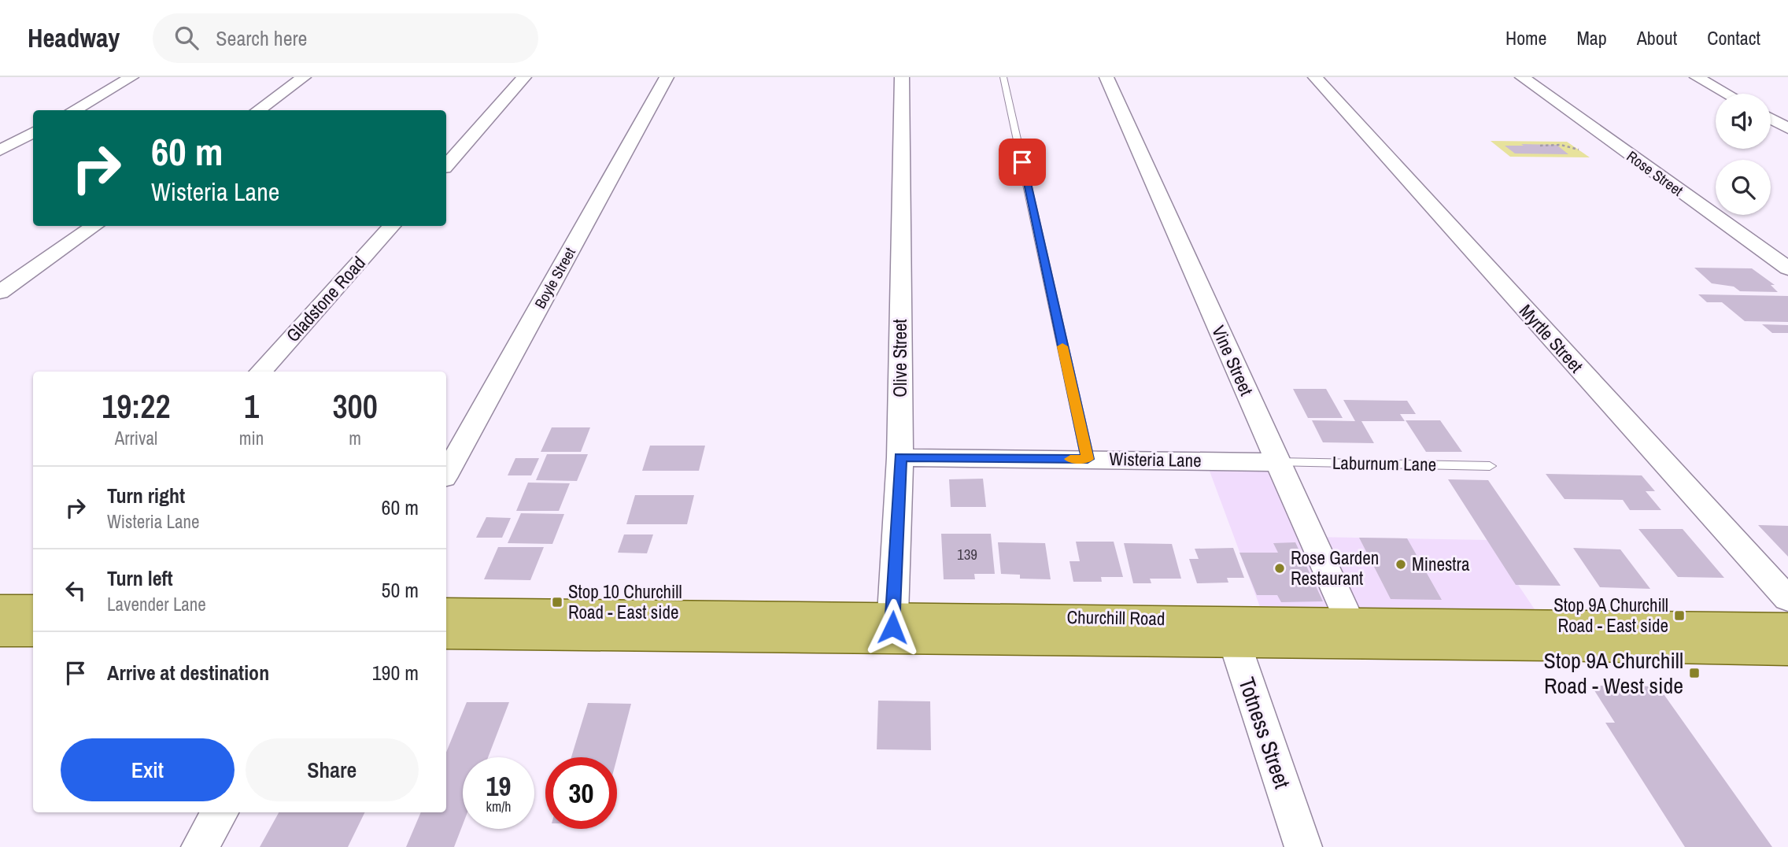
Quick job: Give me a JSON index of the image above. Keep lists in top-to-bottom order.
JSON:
{
  "streets": {
    "main road": ["Churchill Road"],
    "street": [
      "Rose Street",
      "Boyle Street",
      "Gladstone Road",
      "Myrtle Street",
      "Olive Street",
      "Vine Street",
      "Wisteria Lane",
      "Totness Street"
    ],
    "lane": ["Laburnum Lane"]
  },
  "crossings": [
    ["Olive Street", "Wisteria Lane"],
    ["Olive Street", "Churchill Road"],
    ["Vine Street", "Wisteria Lane"],
    ["Vine Street", "Laburnum Lane"],
    ["Vine Street", "Churchill Road"],
    ["Wisteria Lane", "Laburnum Lane"],
    ["Churchill Road", "Totness Street"]
  ],
  "places": {
    "other": ["Minestra", "Rose Garden Restaurant"],
    "transit": ["Stop 10 Churchill Road - East side", "Stop 9A Churchill Road - East side", "Stop 9A Churchill Road - West side"]
  },
  "house_numbers": ["139"],
  "page": {
    "header": "Headway",
    "search": "Search here",
    "nav": [
      "Home",
      "Map",
      "About",
      "Contact"
    ],
    "turn": ["60 m", "Wisteria Lane"],
    "eta": [
      "19:22",
      "Arrival",
      "1",
      "min",
      "300",
      "m"
    ],
    "list": [
      {
        "name": "Turn right",
        "note": "Wisteria Lane",
        "value": "60 m"
      },
      {
        "name": "Turn left",
        "note": "Lavender Lane",
        "value": "50 m"
      },
      {
        "name": "Arrive at destination",
        "value": "190 m"
      }
    ],
    "buttons": ["Exit", "Share"],
    "speed": "19 km/h",
    "limit": "30"
  }
}
